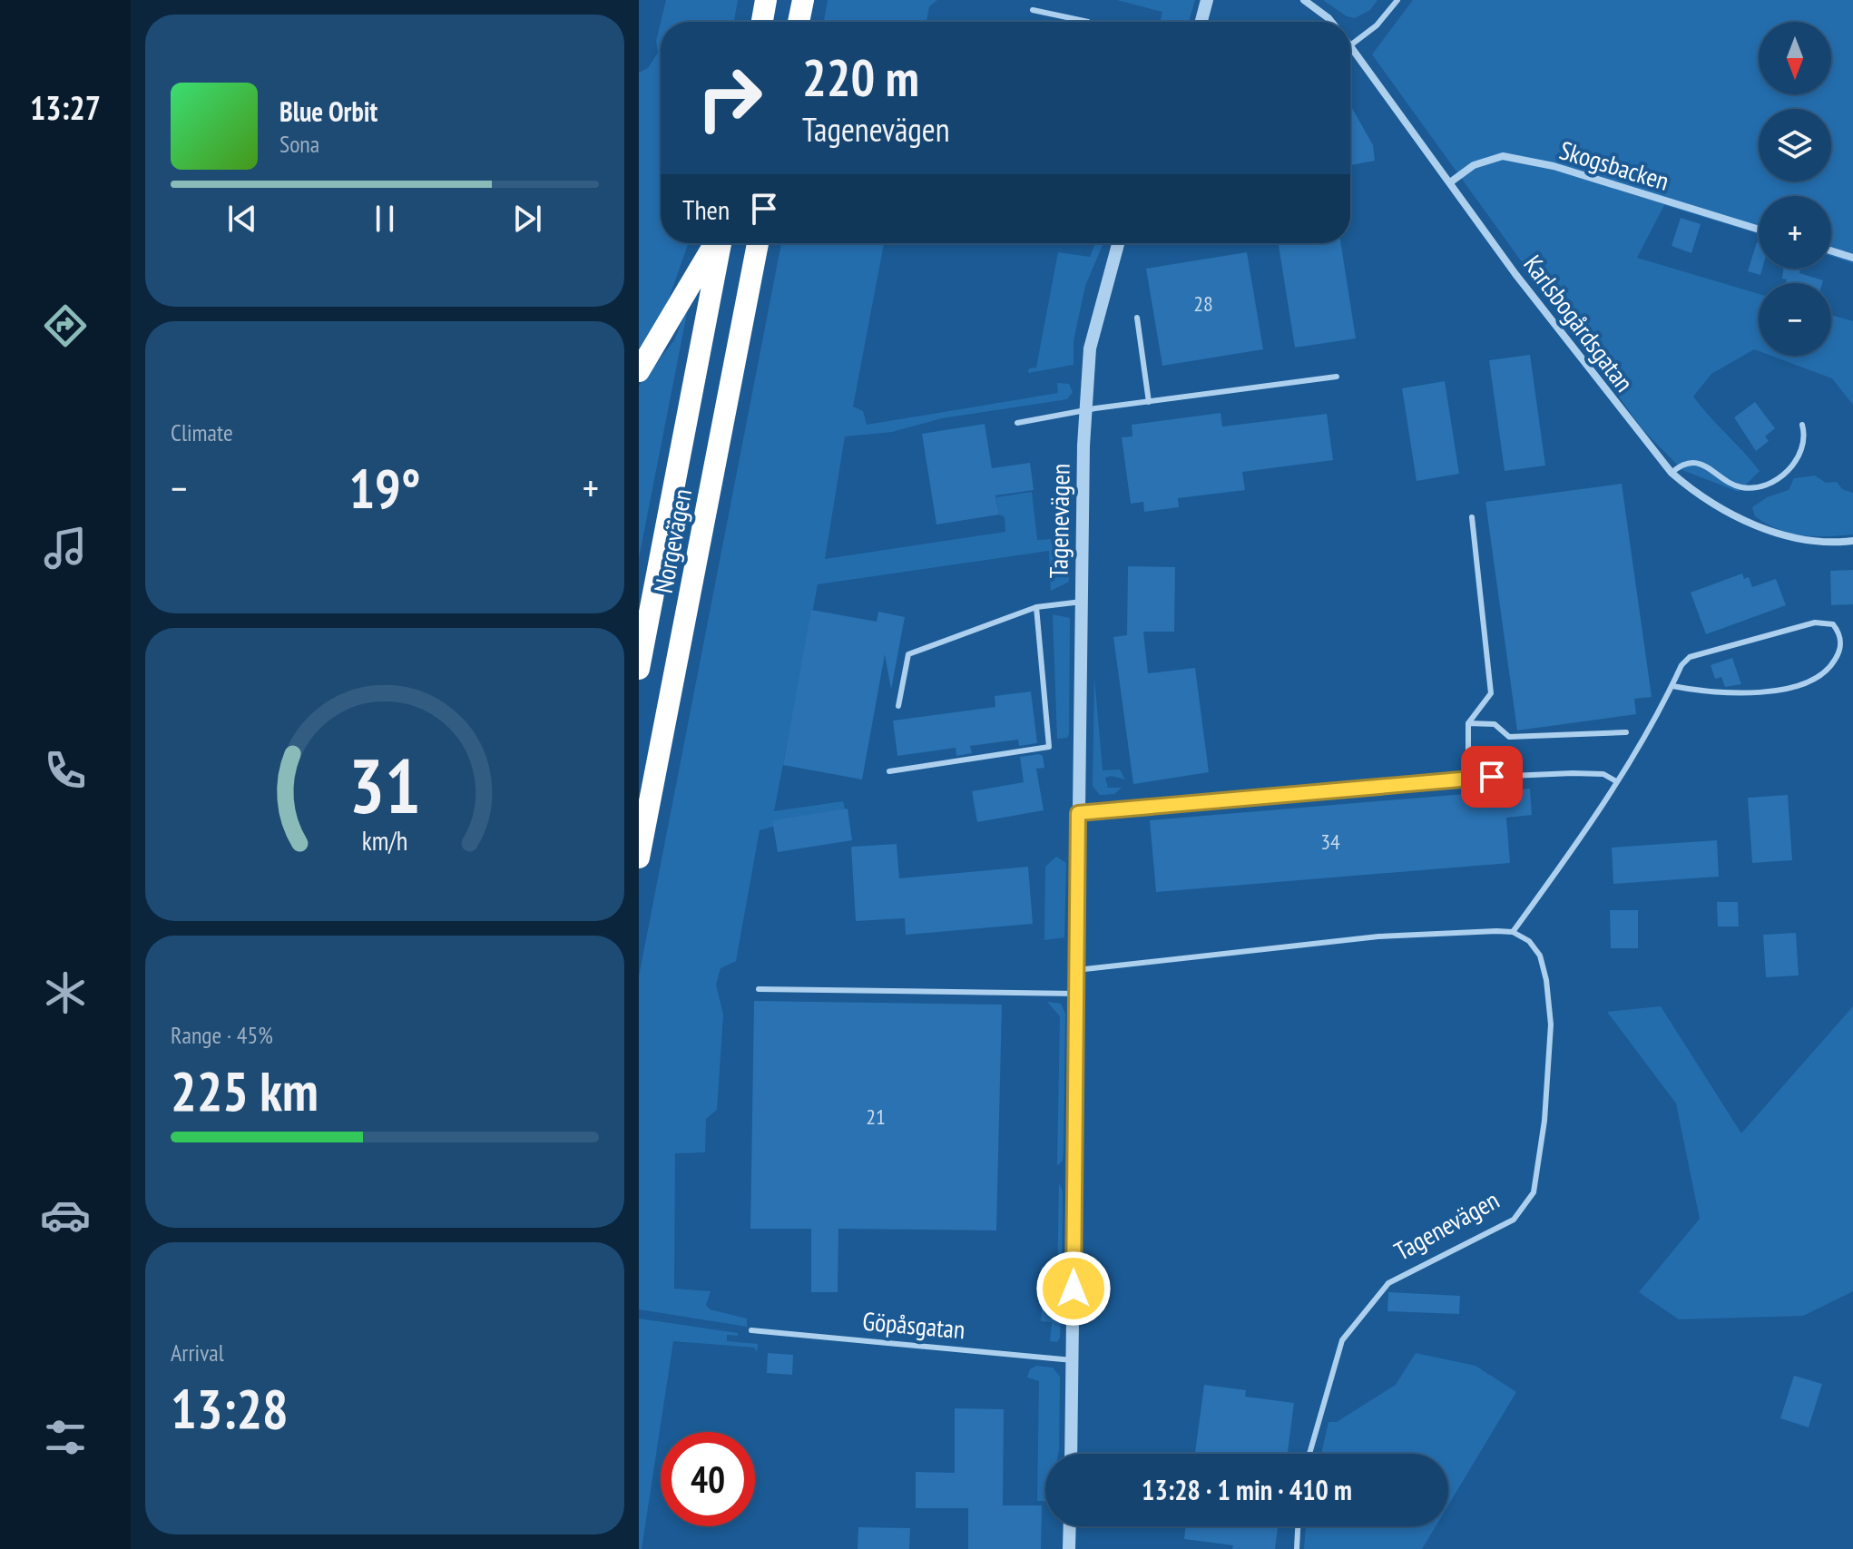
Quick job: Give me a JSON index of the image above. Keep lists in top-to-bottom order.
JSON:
{
  "streets": {
    "highway": ["Norgevägen"],
    "street": ["Skogsbacken", "Karlsbogårdsgatan", "Tagenevägen"],
    "lane": ["Göpåsgatan"]
  },
  "crossings": [
    ["Skogsbacken", "Karlsbogårdsgatan"],
    ["Tagenevägen", "Göpåsgatan"]
  ],
  "house_numbers": ["28", "34", "21"],
  "north": "bottom",
  "page": {
    "tabs": "13:27",
    "map_buttons": ["+", "−"],
    "turn": ["220 m", "Tagenevägen"],
    "song": ["Blue Orbit", "Sona"],
    "then": "Then",
    "tile": [
      "Climate",
      ["Range · 45%", "225 km"],
      ["Arrival", "13:28"]
    ],
    "heat": ["−", "19°", "+"],
    "limit": "40",
    "trip": "13:28 · 1 min · 410 m",
    "gauge": ["31", "km/h"]
  }
}
